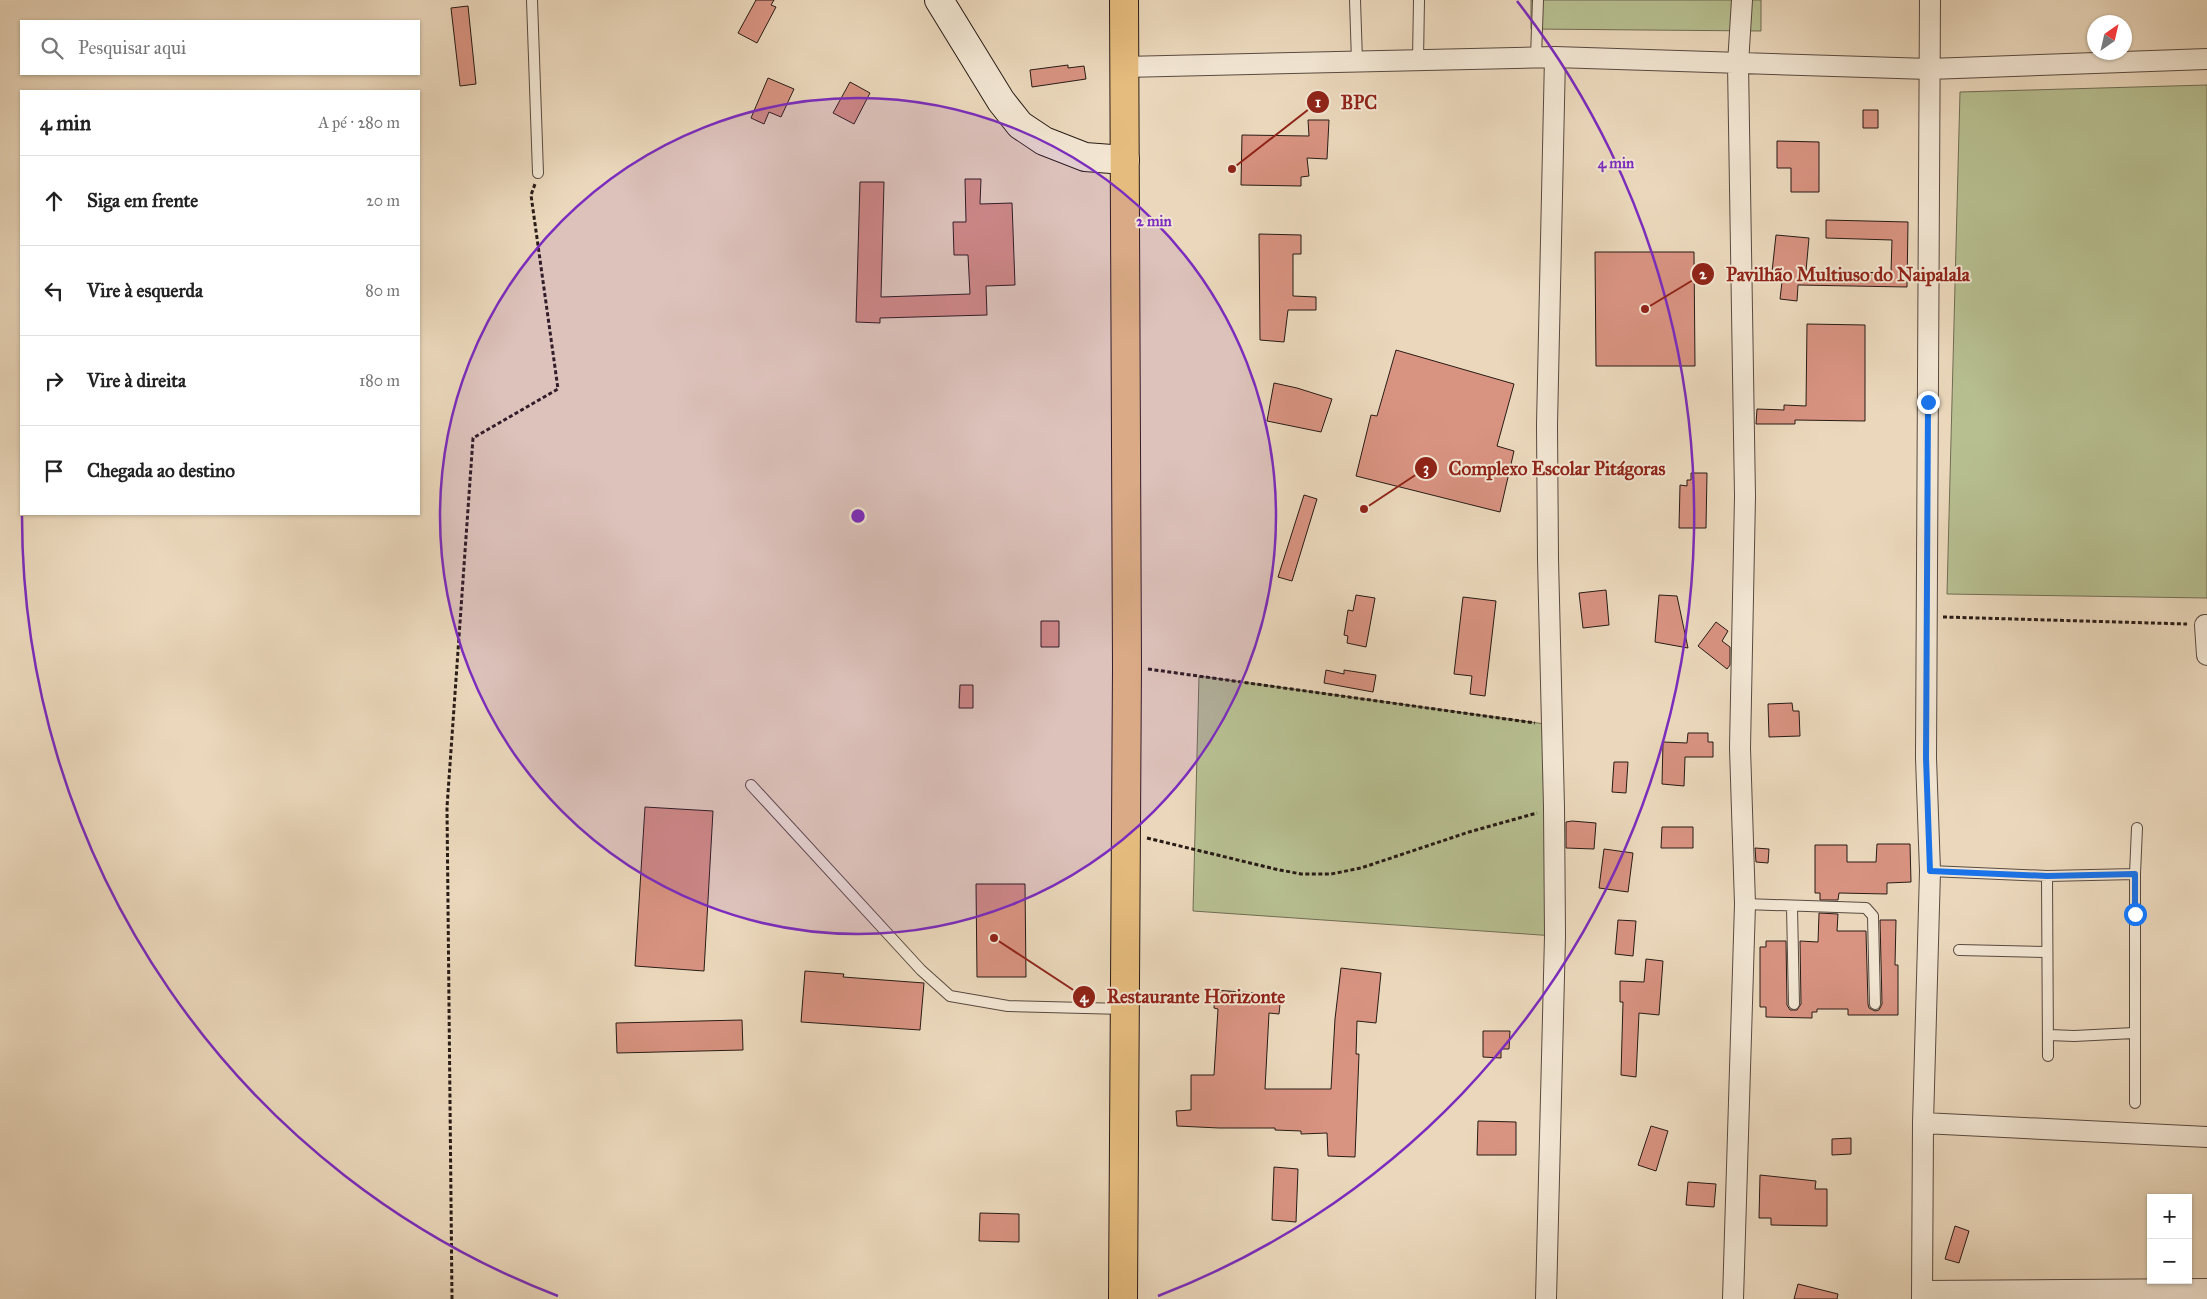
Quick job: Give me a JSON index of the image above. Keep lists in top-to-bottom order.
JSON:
{
  "places": [
    "BPC",
    "Pavilhão Multiuso do Naipalala",
    "Complexo Escolar Pitágoras",
    "Restaurante Horizonte"
  ],
  "north": "top right",
  "page": {
    "search": "Pesquisar aqui",
    "heading": ["4 min", "A pé · 280 m"],
    "list": [
      ["Siga em frente", "20 m"],
      ["Vire à esquerda", "80 m"],
      ["Vire à direita", "180 m"],
      "Chegada ao destino"
    ],
    "map_buttons": ["+", "−"]
  },
  "rings": ["4 min", "2 min"]
}
